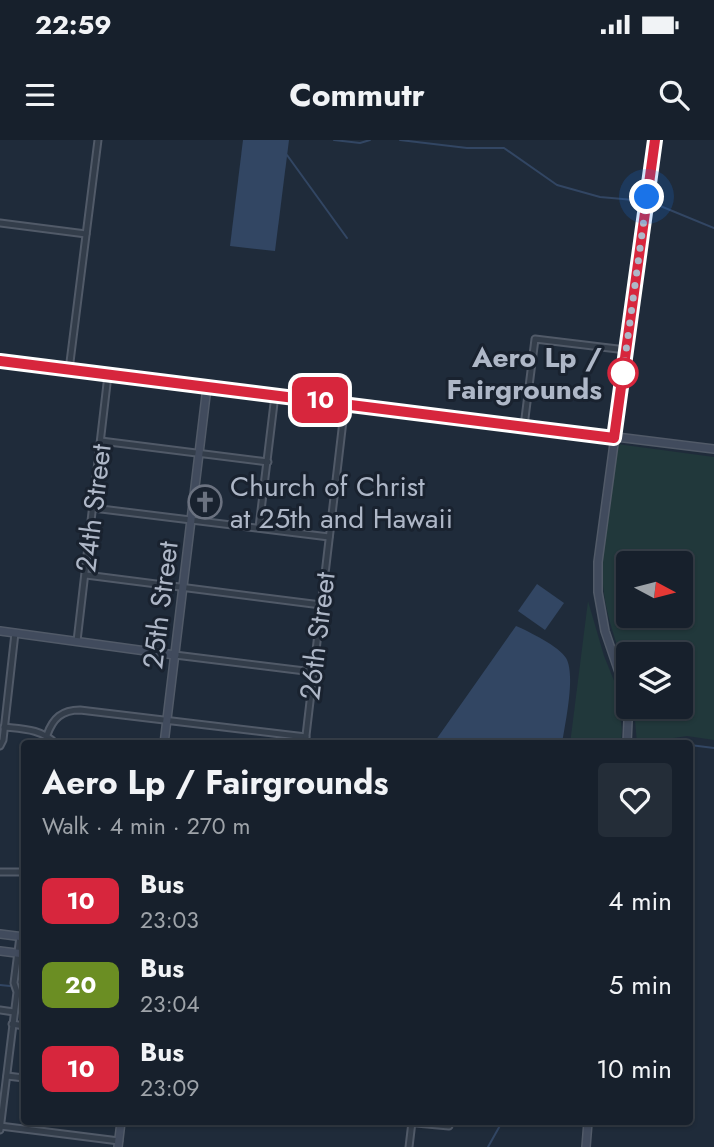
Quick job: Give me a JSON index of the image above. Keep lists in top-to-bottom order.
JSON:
{
  "streets": {
    "main road": ["25th Street"],
    "street": ["24th Street", "26th Street"]
  },
  "places": {
    "other": ["Aero Lp / Fairgrounds"],
    "church": ["Church of Christ at 25th and Hawaii"]
  },
  "lines": ["bus line 10"],
  "north": "right",
  "page": {
    "status": "22:59",
    "header": "Commutr",
    "on_map": "10",
    "heading": ["Aero Lp / Fairgrounds", "Walk · 4 min · 270 m"],
    "list": [
      {
        "mark": "10",
        "name": "Bus",
        "note": "23:03",
        "value": "4 min"
      },
      {
        "mark": "20",
        "name": "Bus",
        "note": "23:04",
        "value": "5 min"
      },
      {
        "mark": "10",
        "name": "Bus",
        "note": "23:09",
        "value": "10 min"
      }
    ]
  }
}
